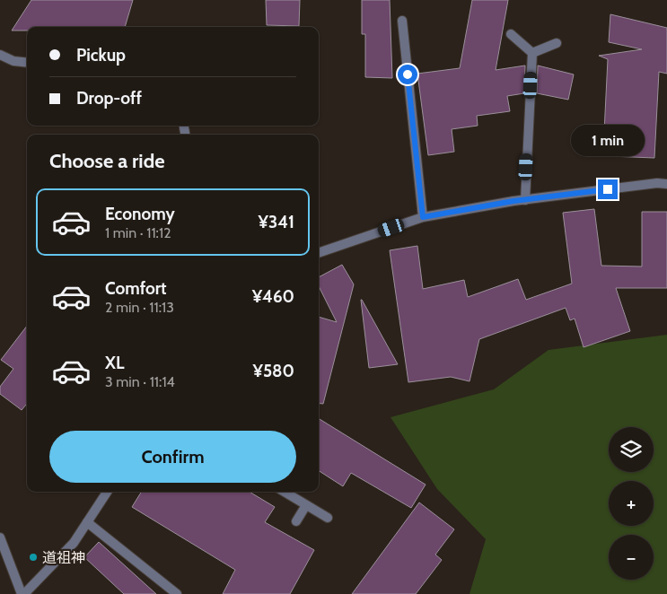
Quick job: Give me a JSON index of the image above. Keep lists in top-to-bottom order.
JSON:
{
  "places": ["道祖神"],
  "page": {
    "banner": ["Pickup", "Drop-off"],
    "bubble": "1 min",
    "heading": "Choose a ride",
    "list": [
      {
        "name": "Economy",
        "note": "1 min · 11:12",
        "value": "¥341"
      },
      {
        "name": "Comfort",
        "note": "2 min · 11:13",
        "value": "¥460"
      },
      {
        "name": "XL",
        "note": "3 min · 11:14",
        "value": "¥580"
      }
    ],
    "buttons": "Confirm",
    "map_buttons": ["+", "−"]
  }
}
